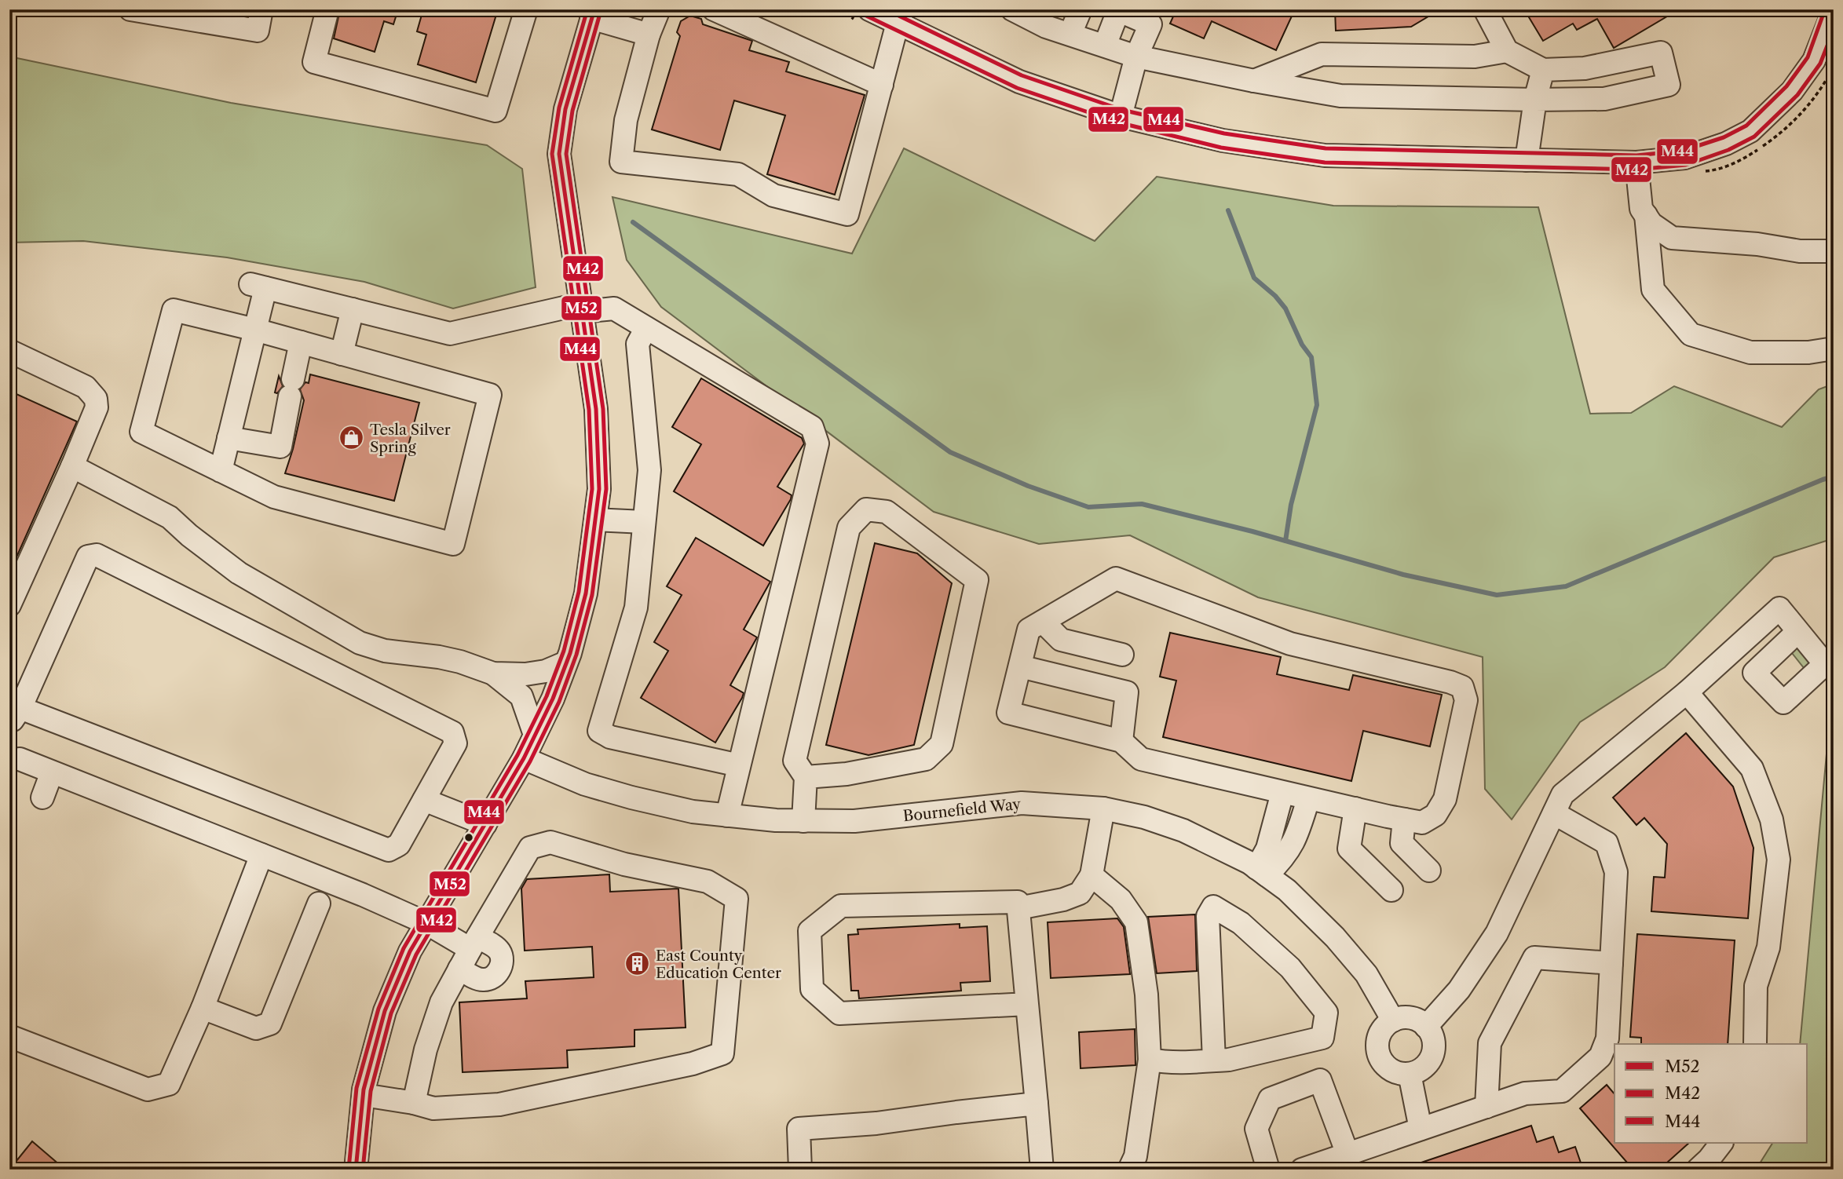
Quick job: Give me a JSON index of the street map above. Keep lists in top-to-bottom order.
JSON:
{
  "streets": {
    "street": ["Bournefield Way"]
  },
  "places": {
    "shop": ["Tesla Silver Spring"],
    "building": ["East County Education Center"]
  },
  "lines": ["transit line M52", "transit line M44", "transit line M42"],
  "legend": ["M52", "M42", "M44"]
}
